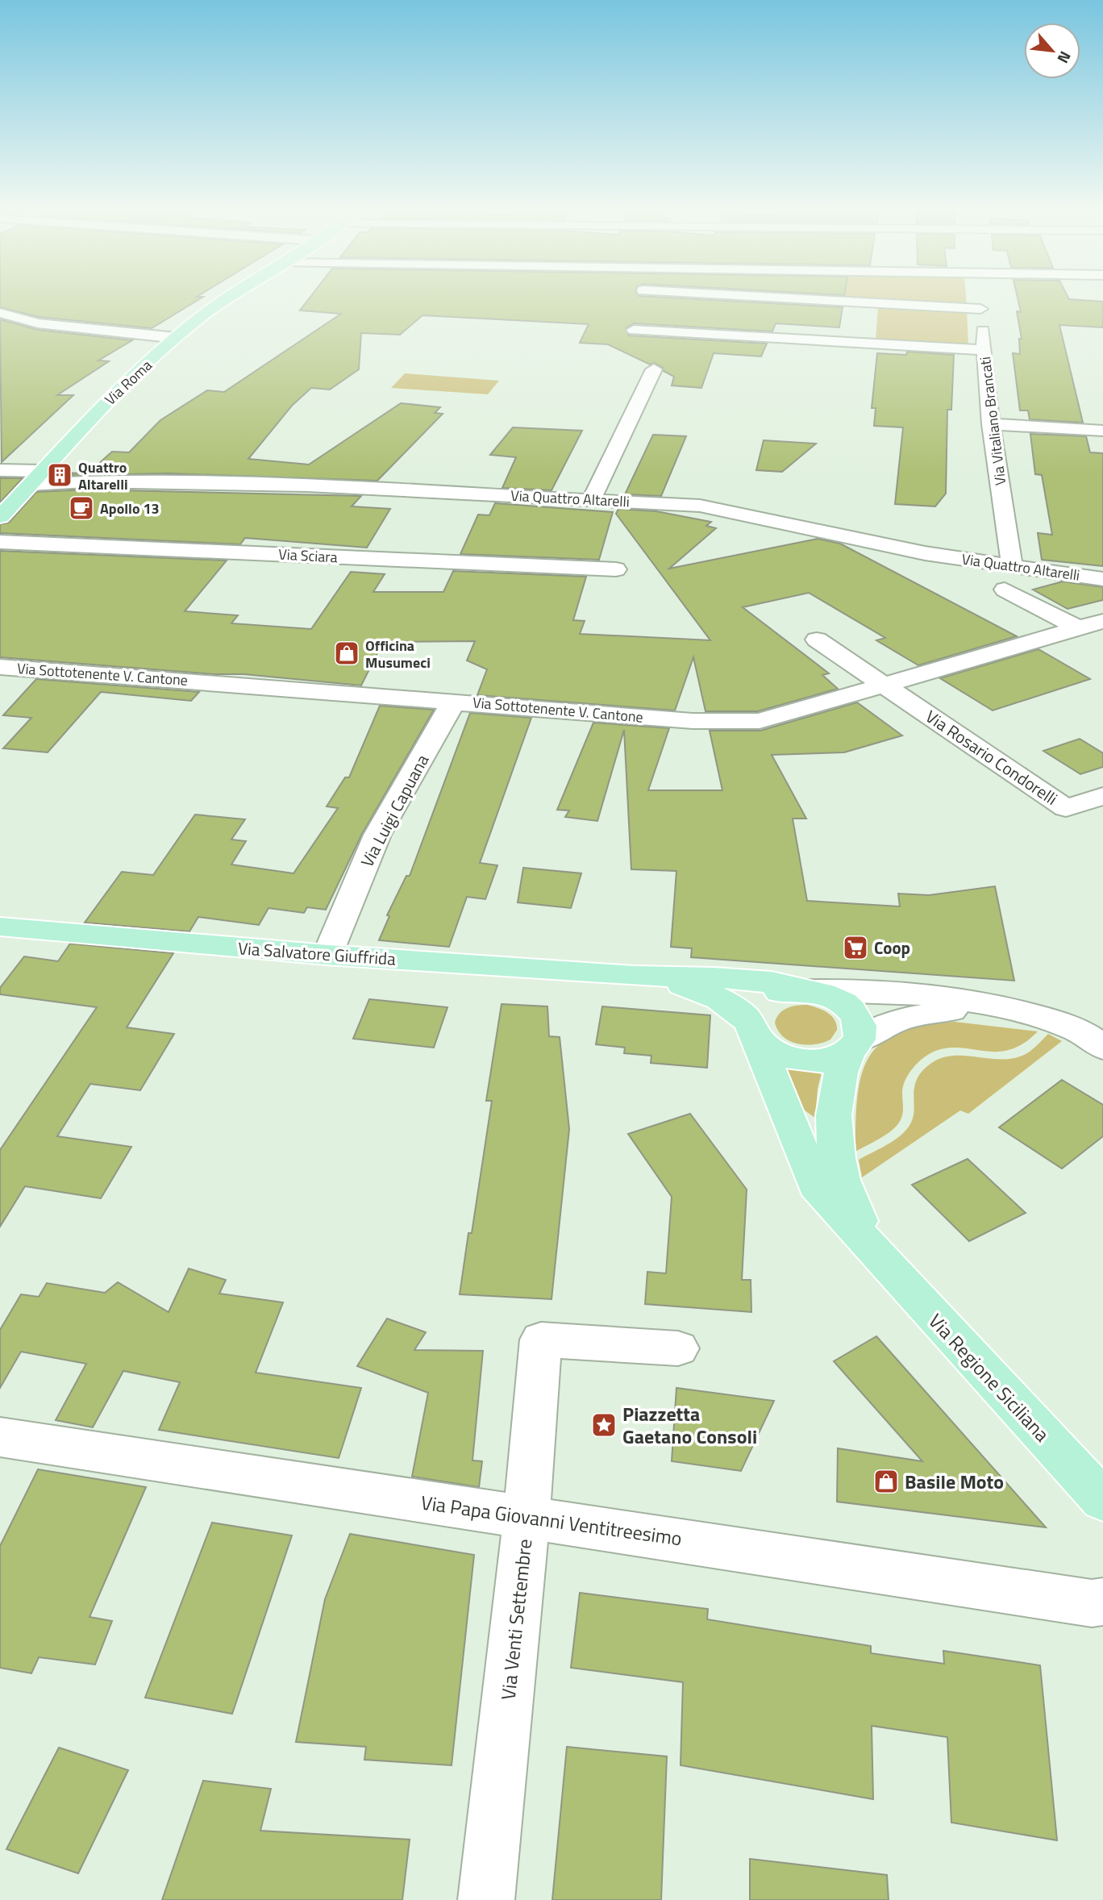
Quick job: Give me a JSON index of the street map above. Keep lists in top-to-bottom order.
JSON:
{
  "streets": {
    "main road": ["Via Roma", "Via Salvatore Giuffrida", "Via Regione Siciliana"],
    "street": [
      "Via Vitaliano Brancati",
      "Via Quattro Altarelli",
      "Via Sciara",
      "Via Sottotenente V. Cantone",
      "Via Rosario Condorelli",
      "Via Luigi Capuana",
      "Via Papa Giovanni Ventitreesimo",
      "Via Venti Settembre"
    ]
  },
  "crossings": [
    ["Via Roma", "Via Quattro Altarelli"],
    ["Via Vitaliano Brancati", "Via Quattro Altarelli"],
    ["Via Sottotenente V. Cantone", "Via Rosario Condorelli"],
    ["Via Sottotenente V. Cantone", "Via Luigi Capuana"],
    ["Via Luigi Capuana", "Via Salvatore Giuffrida"],
    ["Via Papa Giovanni Ventitreesimo", "Via Venti Settembre"]
  ],
  "places": {
    "building": ["Quattro Altarelli"],
    "cafe": ["Apollo 13"],
    "shop": ["Officina Musumeci", "Basile Moto"],
    "supermarket": ["Coop"],
    "place": ["Piazzetta Gaetano Consoli"]
  },
  "north": "bottom right"
}
